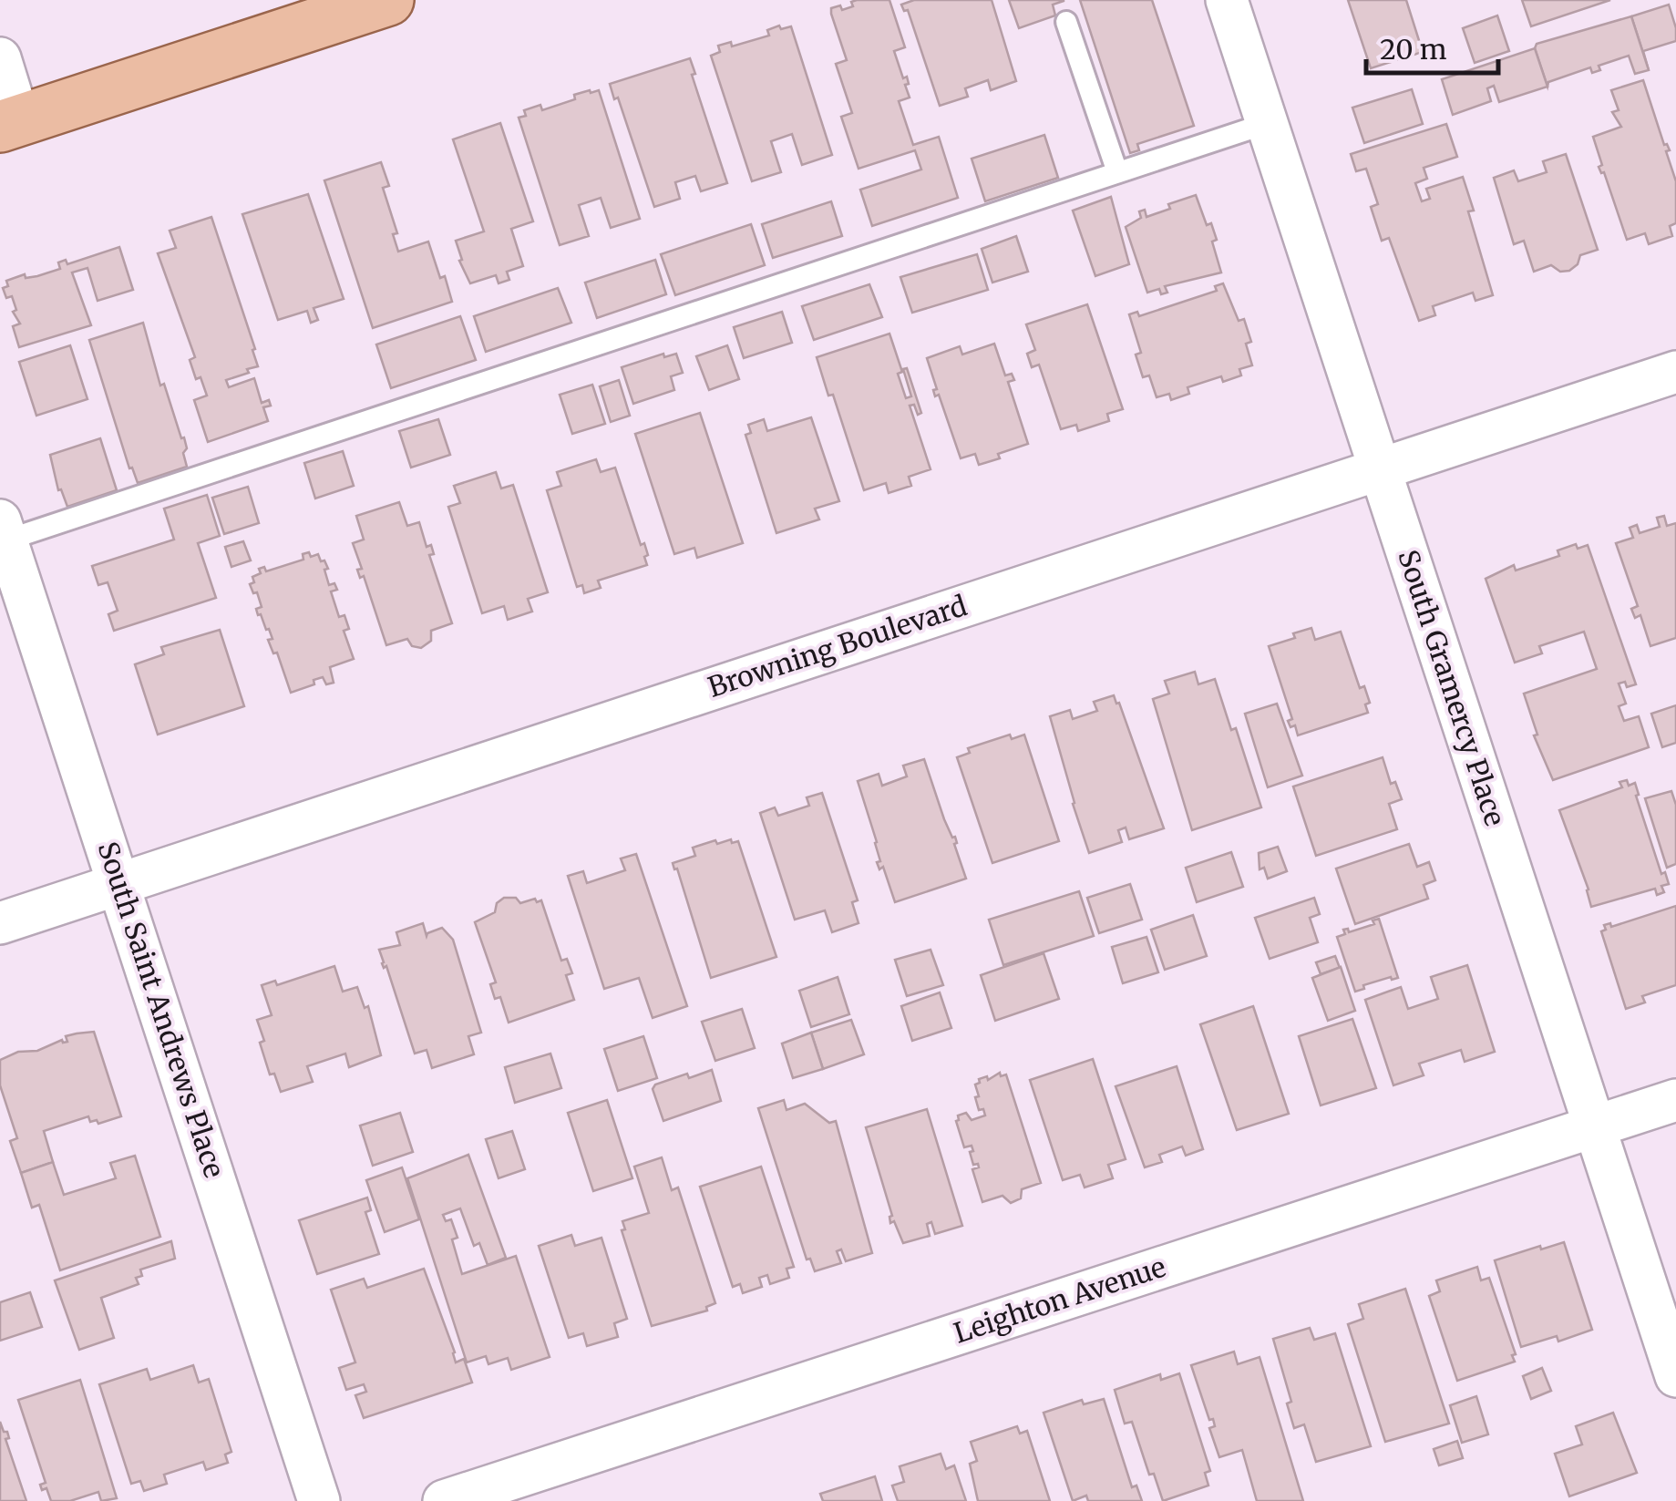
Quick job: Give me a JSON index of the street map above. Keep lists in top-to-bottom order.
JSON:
{
  "streets": {
    "street": [
      "Browning Boulevard",
      "South Gramercy Place",
      "South Saint Andrews Place",
      "Leighton Avenue"
    ]
  },
  "crossings": [
    ["Browning Boulevard", "South Gramercy Place"],
    ["Browning Boulevard", "South Saint Andrews Place"],
    ["South Gramercy Place", "Leighton Avenue"]
  ],
  "scale_bar": "20 m"
}
